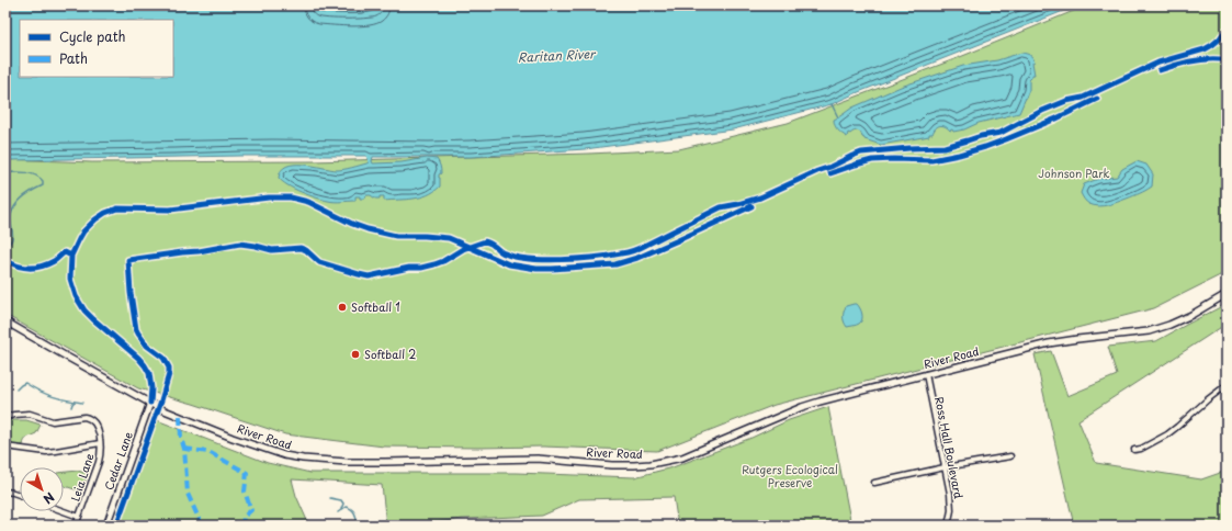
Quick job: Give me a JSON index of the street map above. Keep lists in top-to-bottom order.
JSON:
{
  "streets": {
    "street": [
      "River Road",
      "Ross Hall Boulevard",
      "Cedar Lane",
      "Leia Lane"
    ]
  },
  "crossings": [
    ["River Road", "Ross Hall Boulevard"],
    ["River Road", "Cedar Lane"]
  ],
  "water": ["Raritan River"],
  "parks": ["Johnson Park", "Rutgers Ecological Preserve"],
  "places": ["Softball 1", "Softball 2"],
  "legend": ["Cycle path", "Path"],
  "north": "bottom right"
}
